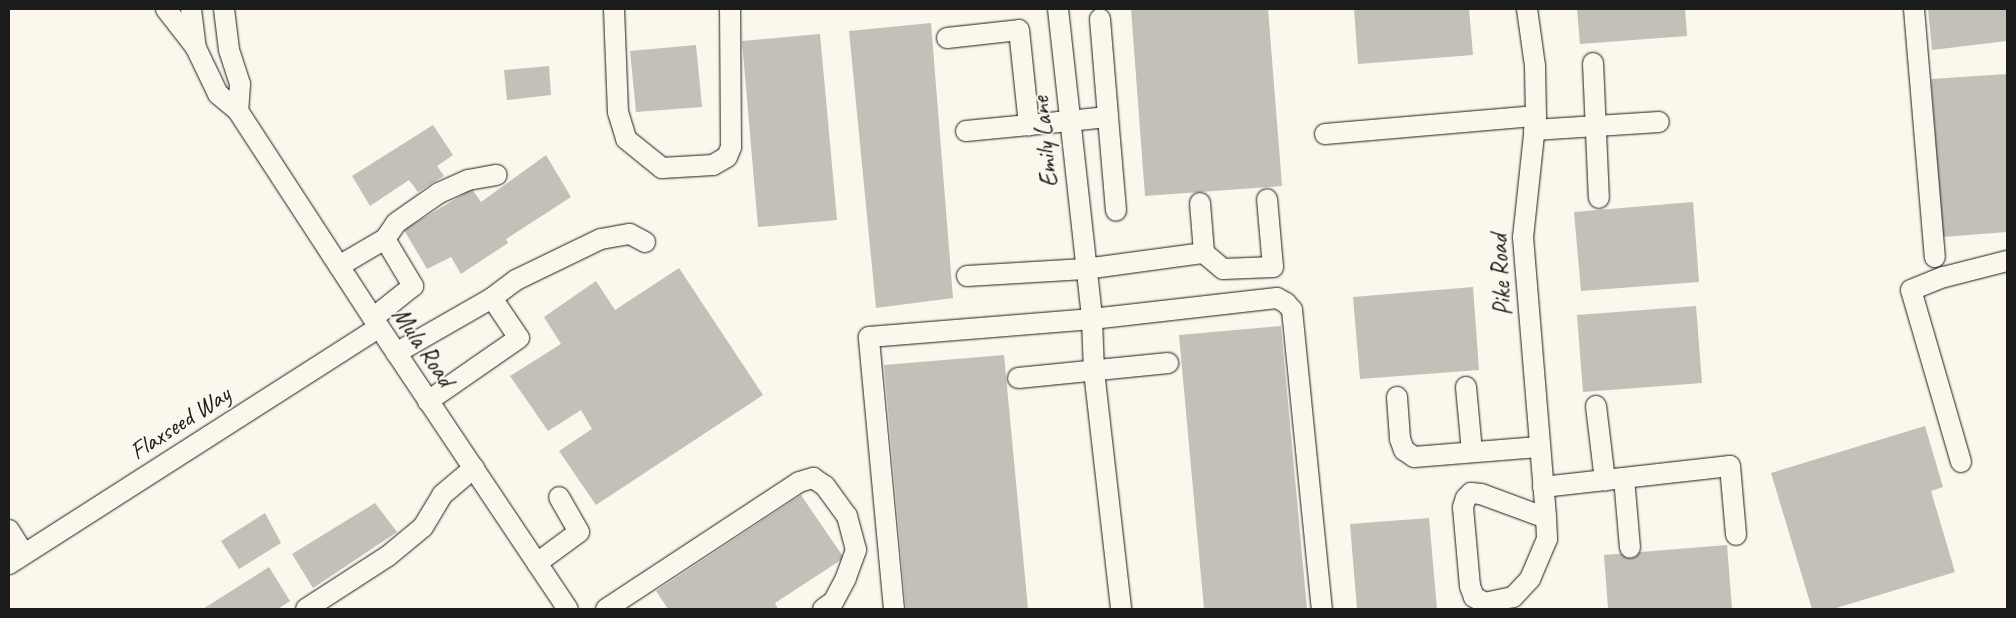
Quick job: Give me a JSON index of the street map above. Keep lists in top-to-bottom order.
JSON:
{
  "streets": {
    "street": [
      "Emily Lane",
      "Pike Road",
      "Mula Road",
      "Flaxseed Way"
    ]
  },
  "crossings": [
    ["Mula Road", "Flaxseed Way"]
  ]
}
